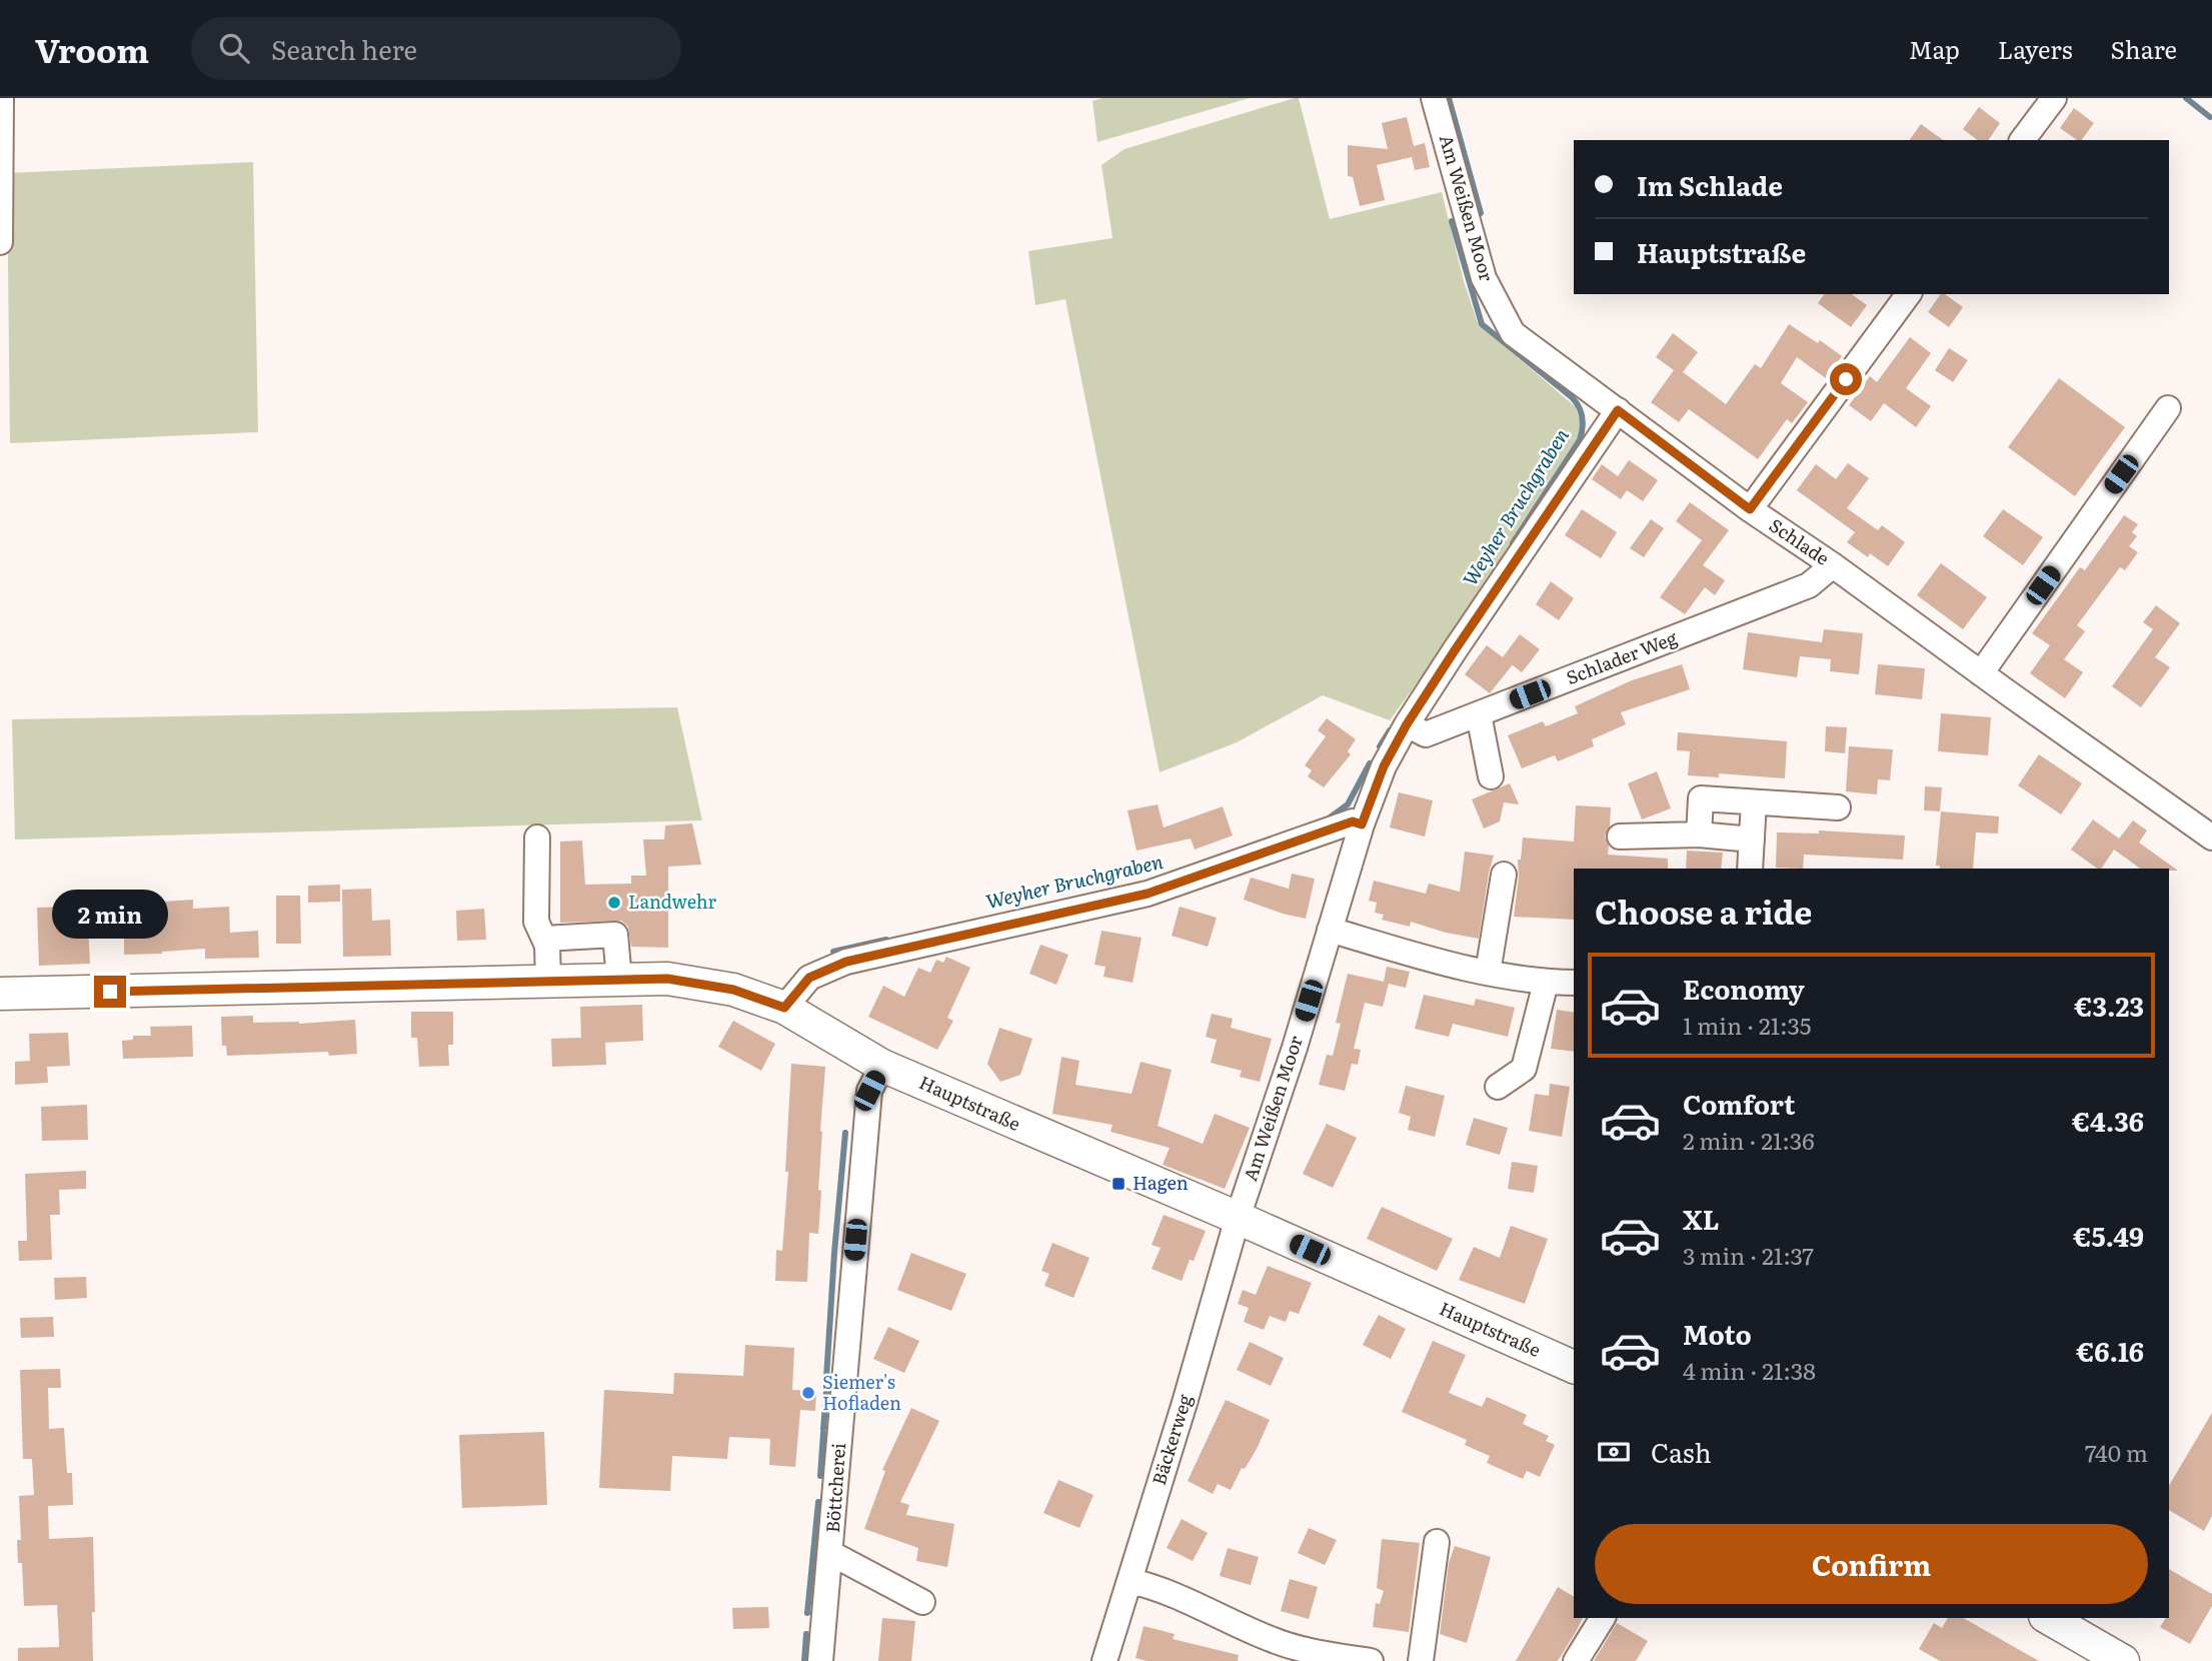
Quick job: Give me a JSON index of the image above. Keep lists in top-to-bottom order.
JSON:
{
  "streets": {
    "main road": ["Hauptstraße"],
    "street": [
      "Am Weißen Moor",
      "Schlade",
      "Schlader Weg",
      "Bäckerweg",
      "Böttcherei"
    ]
  },
  "crossings": [
    ["Am Weißen Moor", "Schlade"],
    ["Am Weißen Moor", "Schlader Weg"],
    ["Am Weißen Moor", "Hauptstraße"],
    ["Am Weißen Moor", "Bäckerweg"],
    ["Schlade", "Schlader Weg"],
    ["Hauptstraße", "Bäckerweg"],
    ["Hauptstraße", "Böttcherei"]
  ],
  "water": ["Weyher Bruchgraben"],
  "places": {
    "other": ["Landwehr", "Siemer's Hofladen"],
    "transit": ["Hagen"]
  },
  "page": {
    "header": "Vroom",
    "search": "Search here",
    "nav": ["Map", "Layers", "Share"],
    "banner": ["Im Schlade", "Hauptstraße"],
    "heading": "Choose a ride",
    "bubble": "2 min",
    "list": [
      {
        "name": "Economy",
        "note": "1 min · 21:35",
        "value": "€3.23"
      },
      {
        "name": "Comfort",
        "note": "2 min · 21:36",
        "value": "€4.36"
      },
      {
        "name": "XL",
        "note": "3 min · 21:37",
        "value": "€5.49"
      },
      {
        "name": "Moto",
        "note": "4 min · 21:38",
        "value": "€6.16"
      }
    ],
    "pay": ["Cash", "740 m"],
    "buttons": "Confirm"
  }
}
